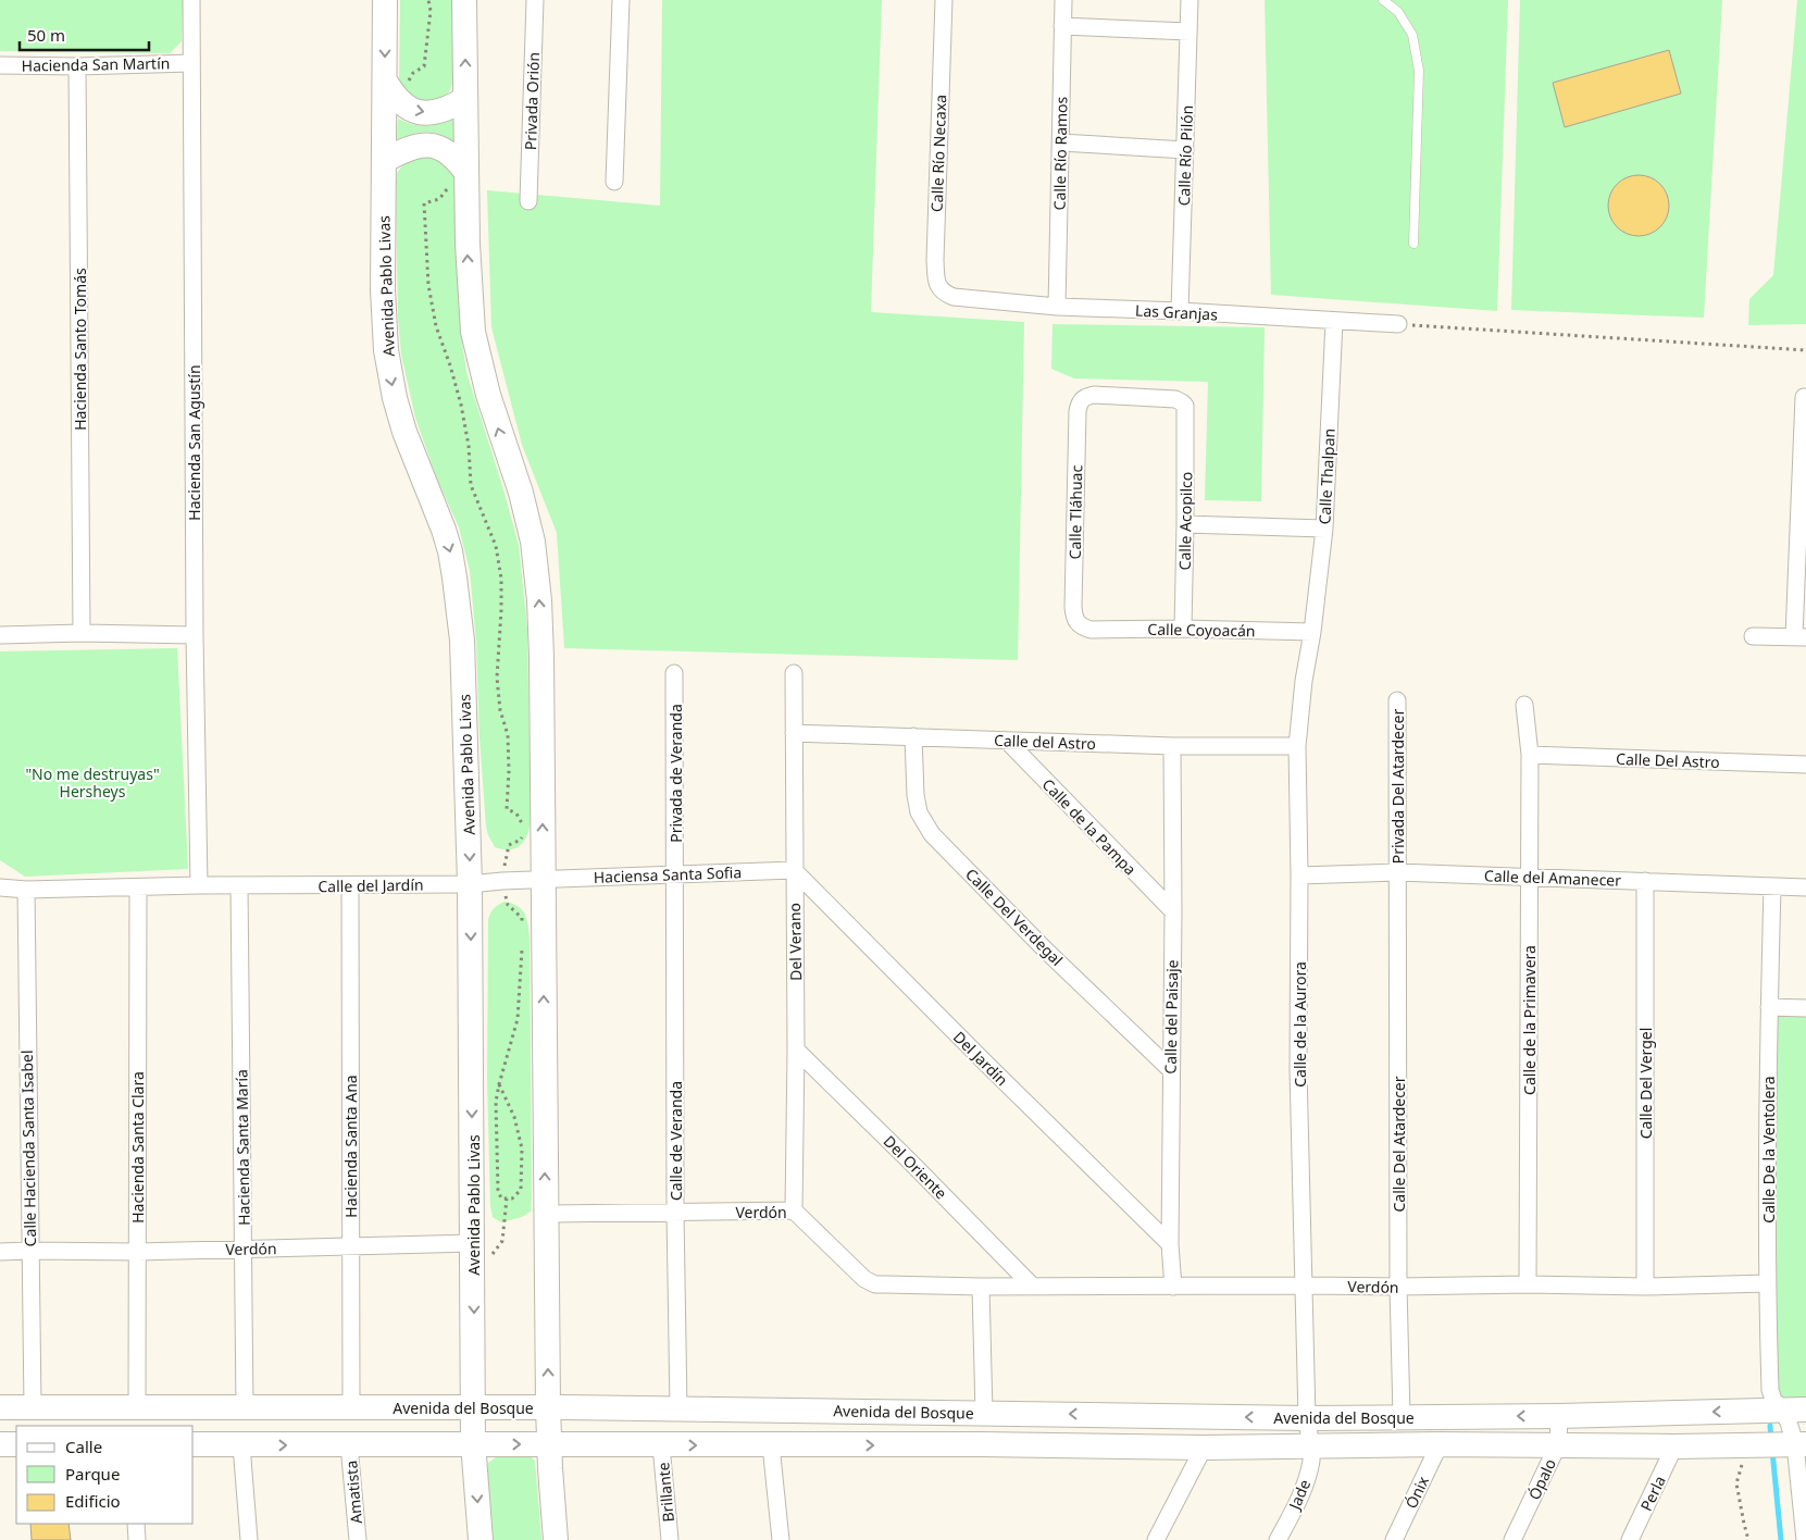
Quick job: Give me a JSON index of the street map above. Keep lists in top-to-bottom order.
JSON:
{
  "streets": {
    "street": [
      "Hacienda San Martín",
      "Privada Orión",
      "Calle Río Necaxa",
      "Calle Río Ramos",
      "Calle Río Pilón",
      "Avenida Pablo Livas",
      "Las Granjas",
      "Hacienda Santo Tomás",
      "Hacienda San Agustín",
      "Calle Thalpan",
      "Calle Tláhuac",
      "Calle Acopilco",
      "Calle Coyoacán",
      "Calle del Astro",
      "Calle Del Astro",
      "Privada de Veranda",
      "Privada Del Atardecer",
      "Calle de la Pampa",
      "Haciensa Santa Sofia",
      "Calle del Amanecer",
      "Calle del Jardín",
      "Calle Del Verdegal",
      "Del Verano",
      "Calle del Paisaje",
      "Calle de la Primavera",
      "Calle de la Aurora",
      "Del Jardín",
      "Calle Del Vergel",
      "Calle de Veranda",
      "Calle Del Atardecer",
      "Hacienda Santa Ana",
      "Hacienda Santa Clara",
      "Hacienda Santa María",
      "Calle Hacienda Santa Isabel",
      "Calle De la Ventolera",
      "Del Oriente",
      "Verdón",
      "Avenida del Bosque",
      "Ópalo",
      "Amatista",
      "Brillante",
      "Ónix",
      "Perla",
      "Jade"
    ]
  },
  "crossings": [
    ["Hacienda San Martín", "Hacienda Santo Tomás"],
    ["Hacienda San Martín", "Hacienda San Agustín"],
    ["Calle Río Necaxa", "Las Granjas"],
    ["Calle Río Ramos", "Las Granjas"],
    ["Calle Río Pilón", "Las Granjas"],
    ["Avenida Pablo Livas", "Calle del Jardín"],
    ["Avenida Pablo Livas", "Verdón"],
    ["Avenida Pablo Livas", "Avenida del Bosque"],
    ["Las Granjas", "Calle Thalpan"],
    ["Hacienda San Agustín", "Calle del Jardín"],
    ["Calle Thalpan", "Calle Coyoacán"],
    ["Calle Thalpan", "Calle de la Aurora"],
    ["Calle Tláhuac", "Calle Acopilco"],
    ["Calle Tláhuac", "Calle Coyoacán"],
    ["Calle Acopilco", "Calle Coyoacán"],
    ["Calle Coyoacán", "Calle de la Aurora"],
    ["Calle del Astro", "Calle de la Pampa"],
    ["Calle del Astro", "Calle Del Verdegal"],
    ["Calle del Astro", "Del Verano"],
    ["Calle del Astro", "Calle del Paisaje"],
    ["Calle del Astro", "Calle de la Aurora"],
    ["Calle Del Astro", "Calle de la Primavera"],
    ["Privada de Veranda", "Haciensa Santa Sofia"],
    ["Privada de Veranda", "Calle de Veranda"],
    ["Privada Del Atardecer", "Calle del Amanecer"],
    ["Privada Del Atardecer", "Calle Del Atardecer"],
    ["Calle de la Pampa", "Calle del Paisaje"],
    ["Haciensa Santa Sofia", "Calle del Jardín"],
    ["Haciensa Santa Sofia", "Del Verano"],
    ["Haciensa Santa Sofia", "Del Jardín"],
    ["Haciensa Santa Sofia", "Calle de Veranda"],
    ["Calle del Amanecer", "Calle de la Primavera"],
    ["Calle del Amanecer", "Calle de la Aurora"],
    ["Calle del Amanecer", "Calle Del Vergel"],
    ["Calle del Amanecer", "Calle Del Atardecer"],
    ["Calle del Amanecer", "Calle De la Ventolera"],
    ["Calle del Jardín", "Hacienda Santa Ana"],
    ["Calle del Jardín", "Hacienda Santa Clara"],
    ["Calle del Jardín", "Hacienda Santa María"],
    ["Calle del Jardín", "Calle Hacienda Santa Isabel"],
    ["Calle Del Verdegal", "Calle del Paisaje"],
    ["Del Verano", "Del Jardín"],
    ["Del Verano", "Del Oriente"],
    ["Del Verano", "Verdón"],
    ["Calle del Paisaje", "Del Jardín"],
    ["Calle del Paisaje", "Verdón"],
    ["Calle de la Primavera", "Verdón"],
    ["Calle de la Aurora", "Verdón"],
    ["Calle de la Aurora", "Avenida del Bosque"],
    ["Calle de la Aurora", "Jade"],
    ["Calle Del Vergel", "Verdón"],
    ["Calle de Veranda", "Verdón"],
    ["Calle de Veranda", "Avenida del Bosque"],
    ["Calle Del Atardecer", "Verdón"],
    ["Calle Del Atardecer", "Avenida del Bosque"],
    ["Hacienda Santa Ana", "Verdón"],
    ["Hacienda Santa Ana", "Avenida del Bosque"],
    ["Hacienda Santa Clara", "Verdón"],
    ["Hacienda Santa Clara", "Avenida del Bosque"],
    ["Hacienda Santa María", "Verdón"],
    ["Hacienda Santa María", "Avenida del Bosque"],
    ["Calle Hacienda Santa Isabel", "Verdón"],
    ["Calle Hacienda Santa Isabel", "Avenida del Bosque"],
    ["Calle De la Ventolera", "Verdón"],
    ["Calle De la Ventolera", "Avenida del Bosque"],
    ["Del Oriente", "Verdón"],
    ["Avenida del Bosque", "Ópalo"],
    ["Avenida del Bosque", "Amatista"],
    ["Avenida del Bosque", "Brillante"],
    ["Avenida del Bosque", "Ónix"],
    ["Avenida del Bosque", "Perla"],
    ["Avenida del Bosque", "Jade"]
  ],
  "parks": ["\"No me destruyas\" Hersheys"],
  "legend": ["Calle", "Parque", "Edificio"],
  "scale_bar": "50 m"
}
